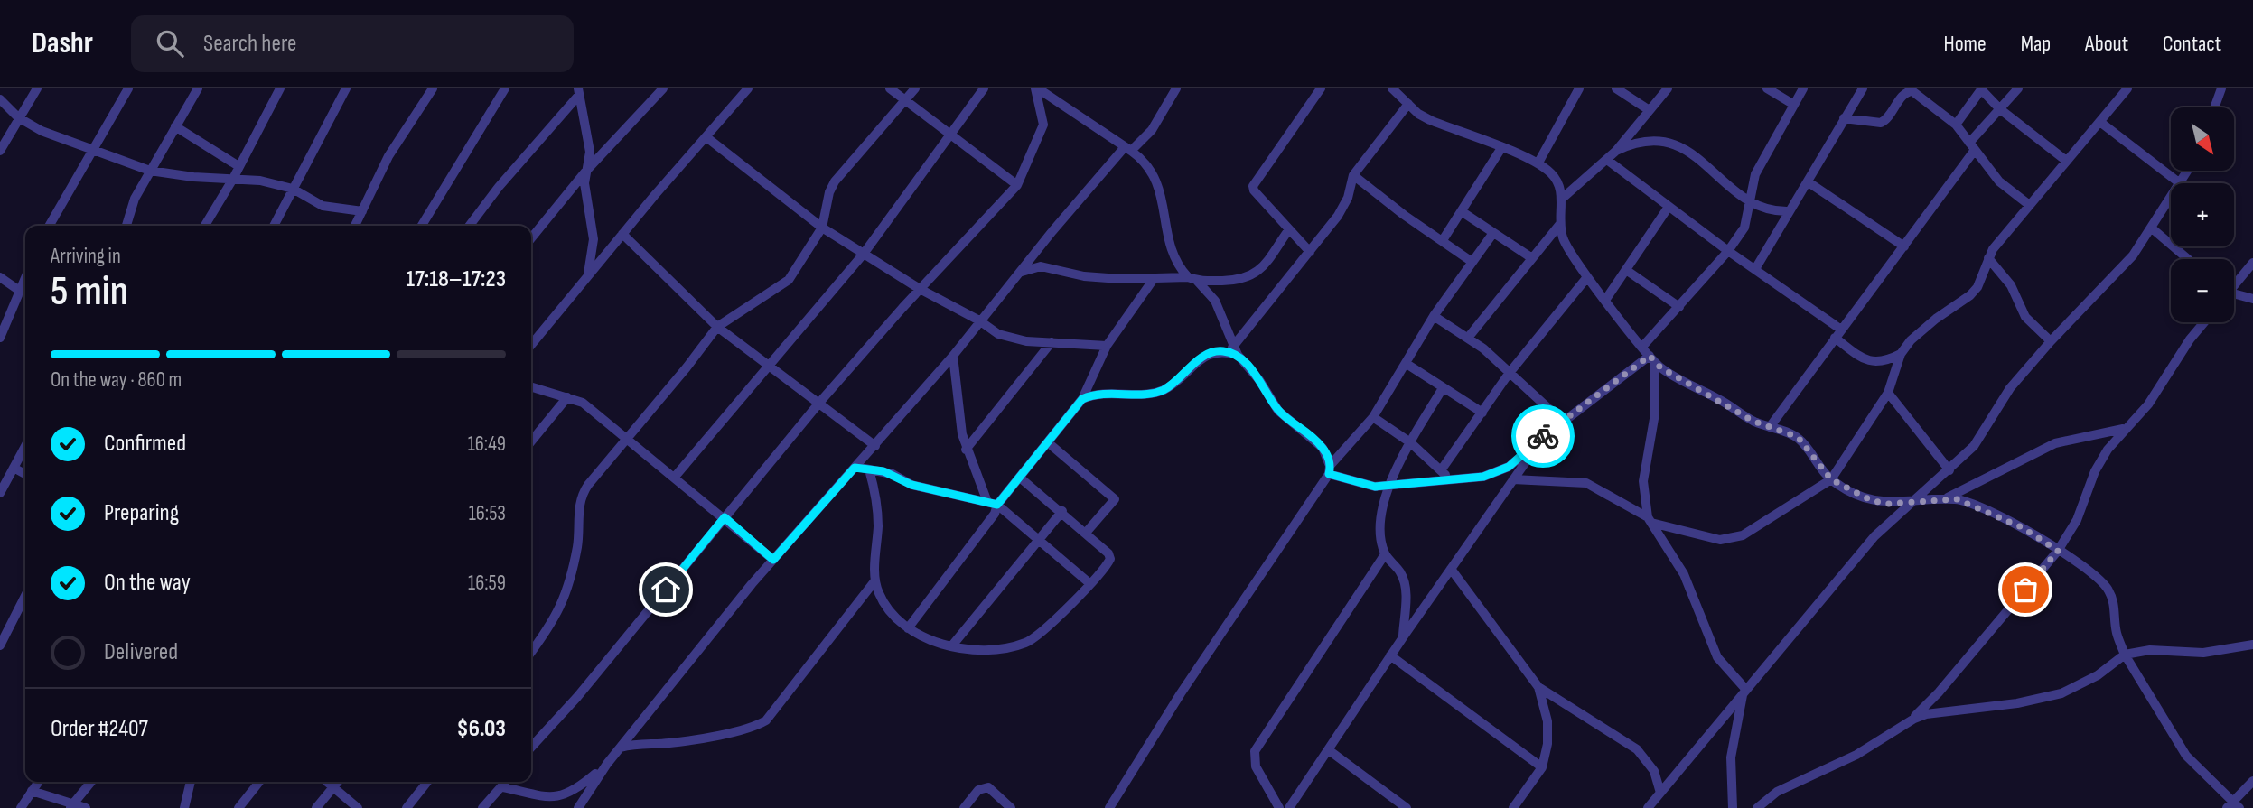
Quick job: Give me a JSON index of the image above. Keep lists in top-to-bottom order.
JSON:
{
  "north": "bottom right",
  "page": {
    "header": "Dashr",
    "search": "Search here",
    "nav": [
      "Home",
      "Map",
      "About",
      "Contact"
    ],
    "map_buttons": ["+", "−"],
    "heading": ["5 min", "Arriving in", "17:18–17:23"],
    "panel": ["Order #2407", "$6.03"],
    "bar": "On the way · 860 m",
    "list": [
      ["Confirmed", "16:49"],
      ["Preparing", "16:53"],
      ["On the way", "16:59"],
      "Delivered"
    ]
  }
}
